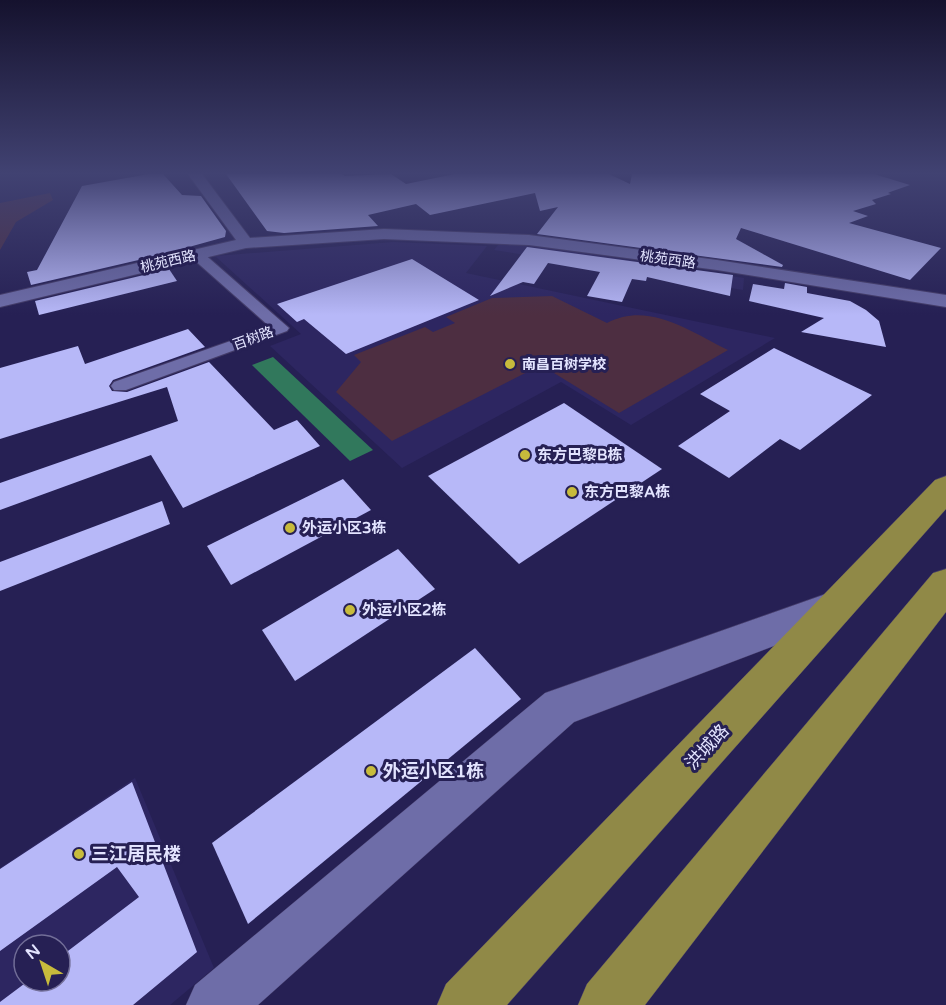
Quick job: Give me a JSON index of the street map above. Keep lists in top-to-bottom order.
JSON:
{
  "streets": {
    "highway": ["洪城路"],
    "street": ["桃苑西路", "百树路"]
  },
  "crossings": [
    ["桃苑西路", "百树路"]
  ],
  "places": [
    "南昌百树学校",
    "东方巴黎B栋",
    "东方巴黎A栋",
    "外运小区3栋",
    "外运小区2栋",
    "外运小区1栋",
    "三江居民楼"
  ],
  "north": "top left"
}
